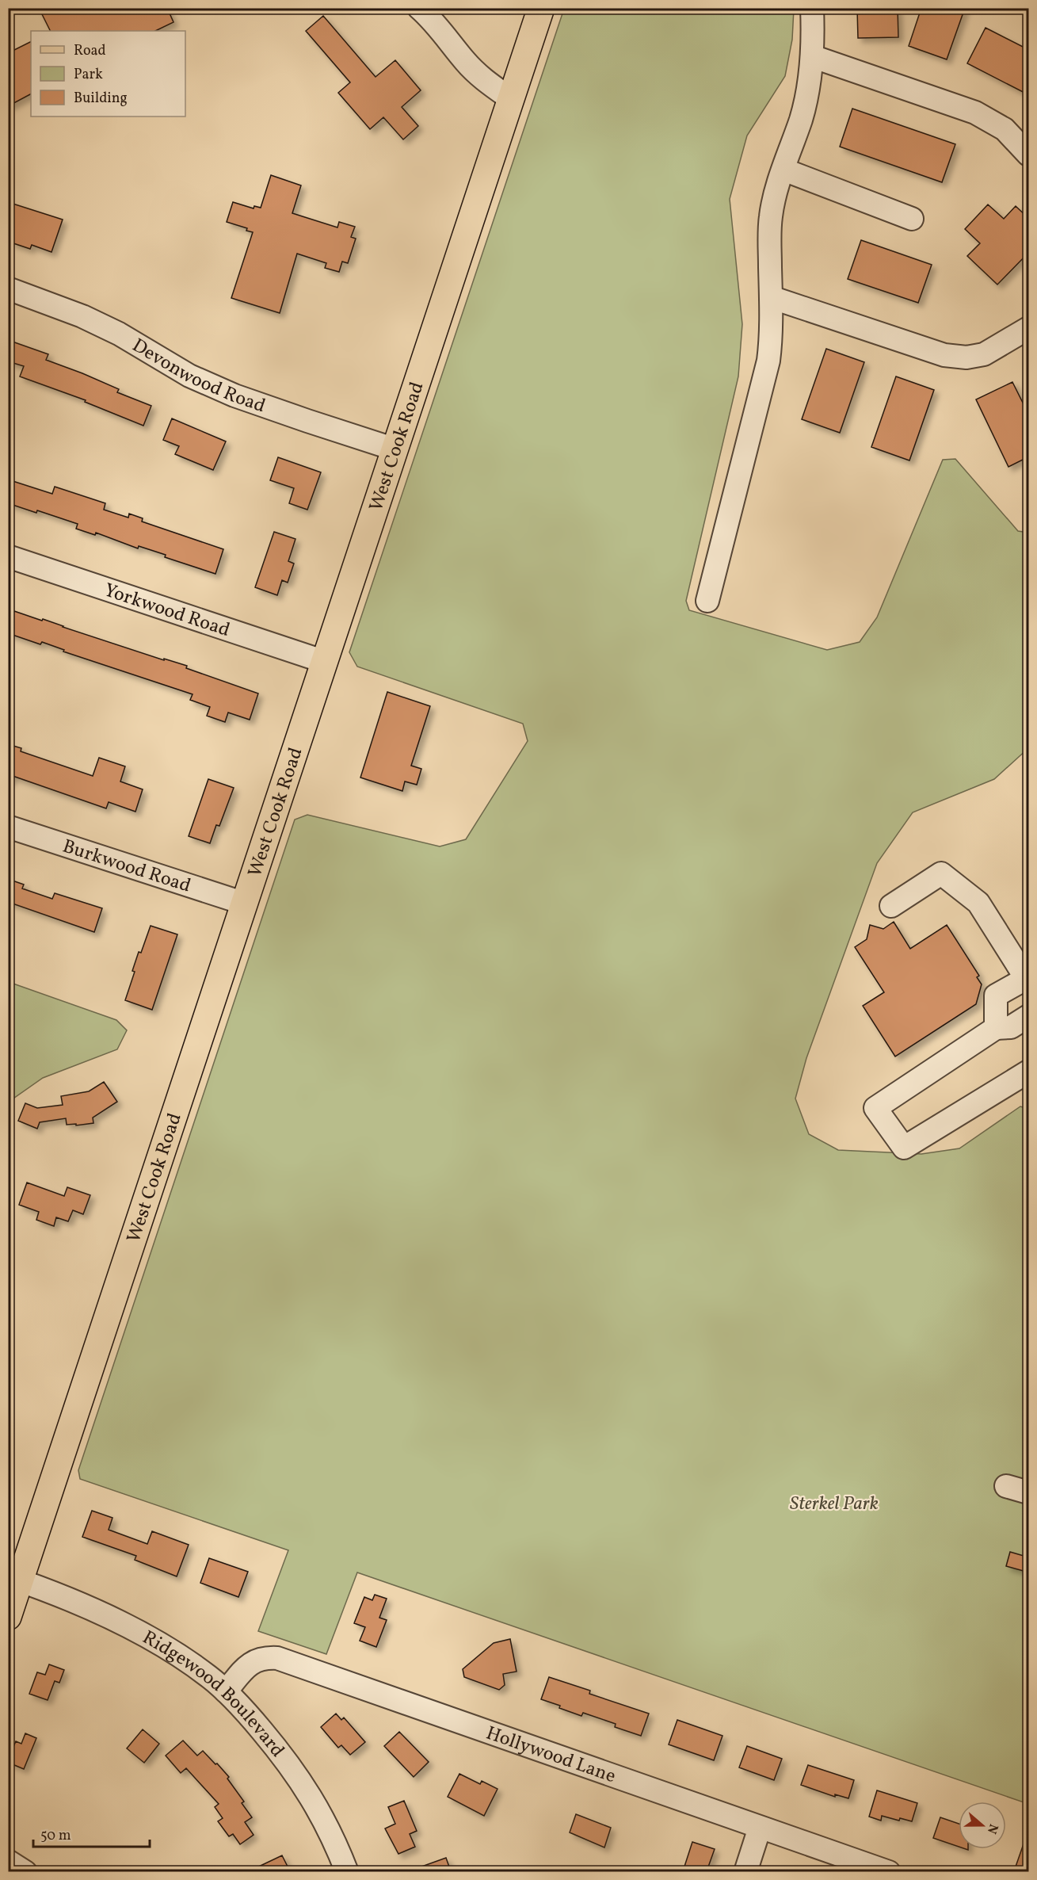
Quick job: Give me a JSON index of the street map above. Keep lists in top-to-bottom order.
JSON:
{
  "streets": {
    "main road": ["West Cook Road"],
    "street": [
      "Devonwood Road",
      "Yorkwood Road",
      "Burkwood Road",
      "Ridgewood Boulevard",
      "Hollywood Lane"
    ]
  },
  "crossings": [
    ["Devonwood Road", "West Cook Road"],
    ["West Cook Road", "Yorkwood Road"],
    ["West Cook Road", "Burkwood Road"],
    ["West Cook Road", "Ridgewood Boulevard"],
    ["Ridgewood Boulevard", "Hollywood Lane"]
  ],
  "parks": ["Sterkel Park"],
  "legend": ["Road", "Park", "Building"],
  "scale_bar": "50 m",
  "north": "right"
}
